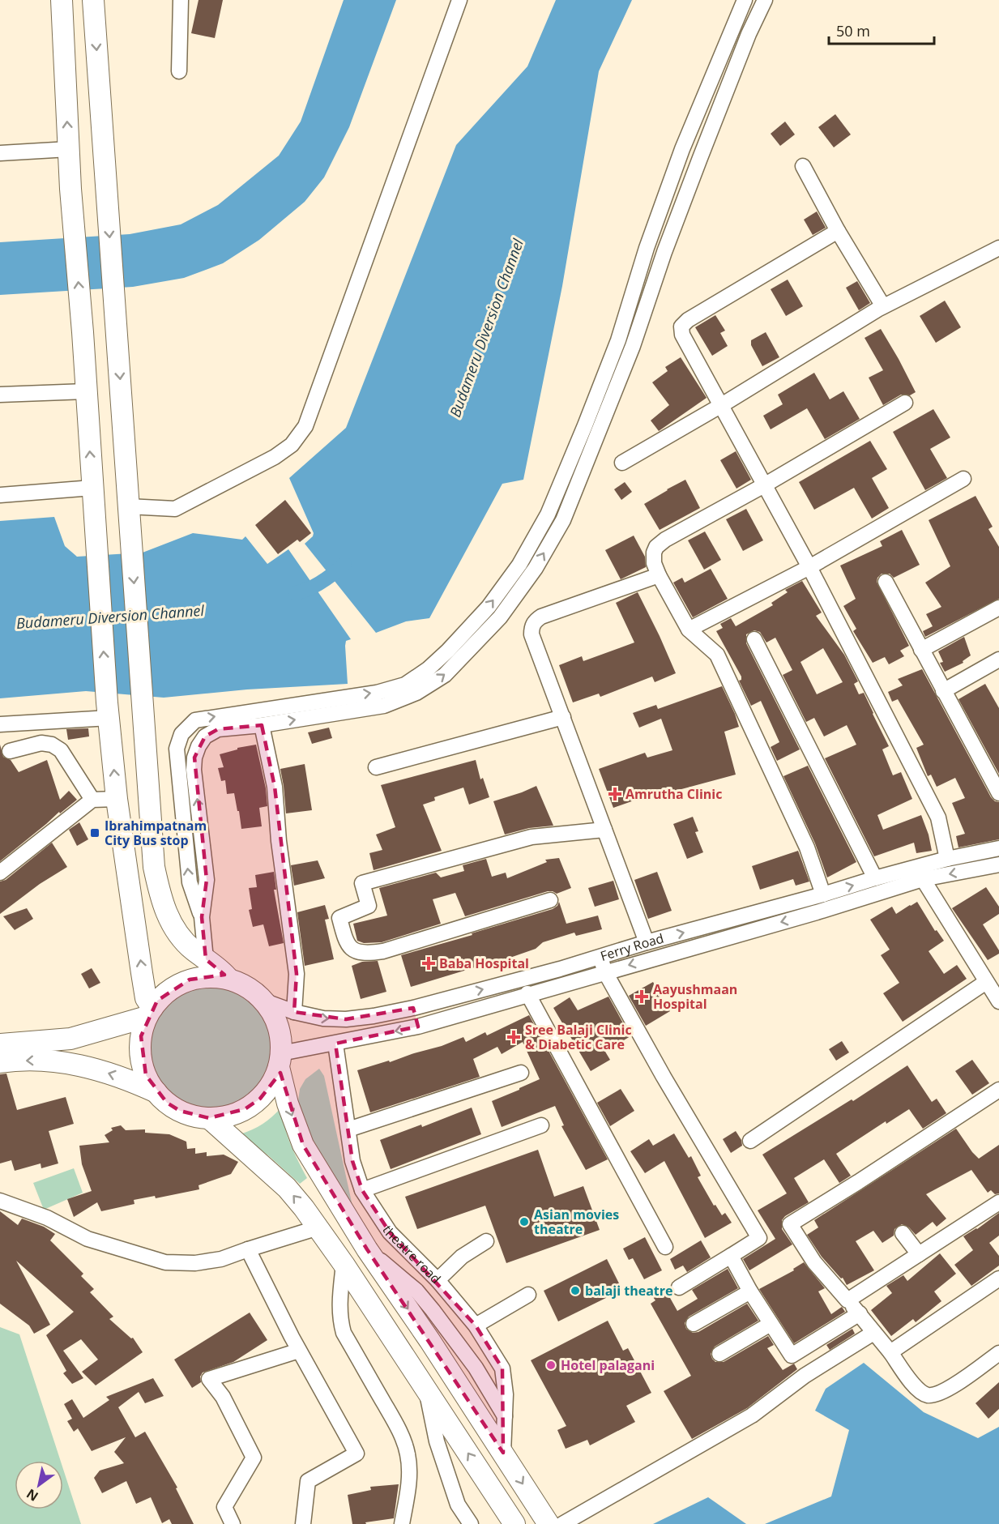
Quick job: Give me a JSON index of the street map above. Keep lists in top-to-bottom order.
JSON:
{
  "streets": {
    "street": ["Ferry Road", "theatre road"]
  },
  "crossings": [
    ["Ferry Road", "theatre road"]
  ],
  "water": ["Budameru Diversion Channel"],
  "places": {
    "health": [
      "Amrutha Clinic",
      "Baba Hospital",
      "Aayushmaan Hospital",
      "Sree Balaji Clinic & Diabetic Care"
    ],
    "transit": ["Ibrahimpatnam City Bus stop"],
    "other": ["Asian movies theatre", "balaji theatre", "Hotel palagani"]
  },
  "scale_bar": "50 m",
  "north": "bottom left"
}
